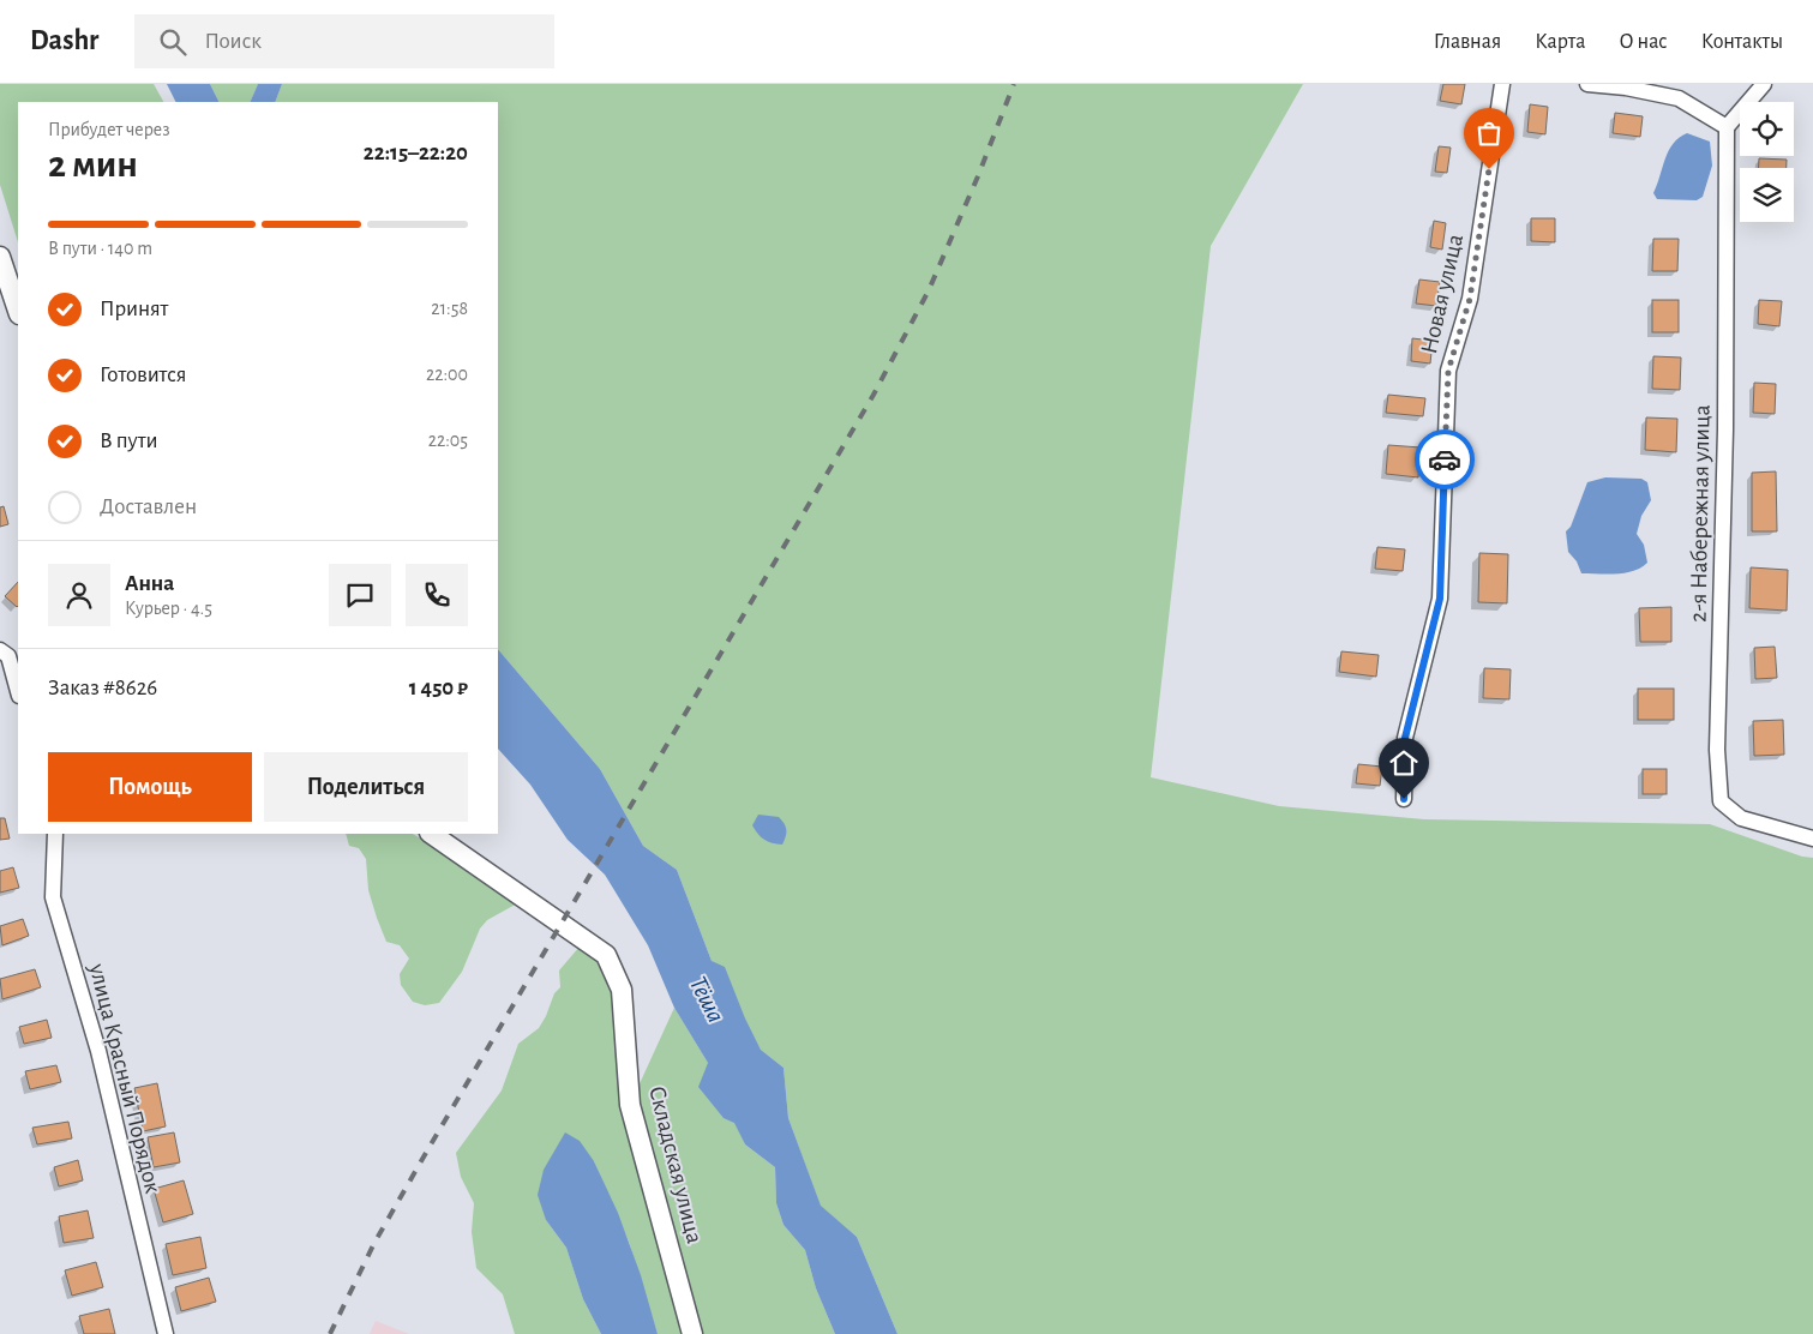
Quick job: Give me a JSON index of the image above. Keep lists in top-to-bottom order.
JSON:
{
  "streets": {
    "street": [
      "Новая улица",
      "2-я Набережная улица",
      "улица Красный Порядок",
      "Складская улица"
    ]
  },
  "water": ["Тёша"],
  "page": {
    "header": "Dashr",
    "search": "Поиск",
    "nav": [
      "Главная",
      "Карта",
      "О нас",
      "Контакты"
    ],
    "heading": ["2 мин", "Прибудет через", "22:15–22:20"],
    "panel": [
      "Анна",
      "Курьер · 4.5",
      "Заказ #8626",
      "1 450 ₽"
    ],
    "bar": "В пути · 140 m",
    "list": [
      ["Принят", "21:58"],
      ["Готовится", "22:00"],
      ["В пути", "22:05"],
      "Доставлен"
    ],
    "buttons": ["Помощь", "Поделиться"]
  }
}
